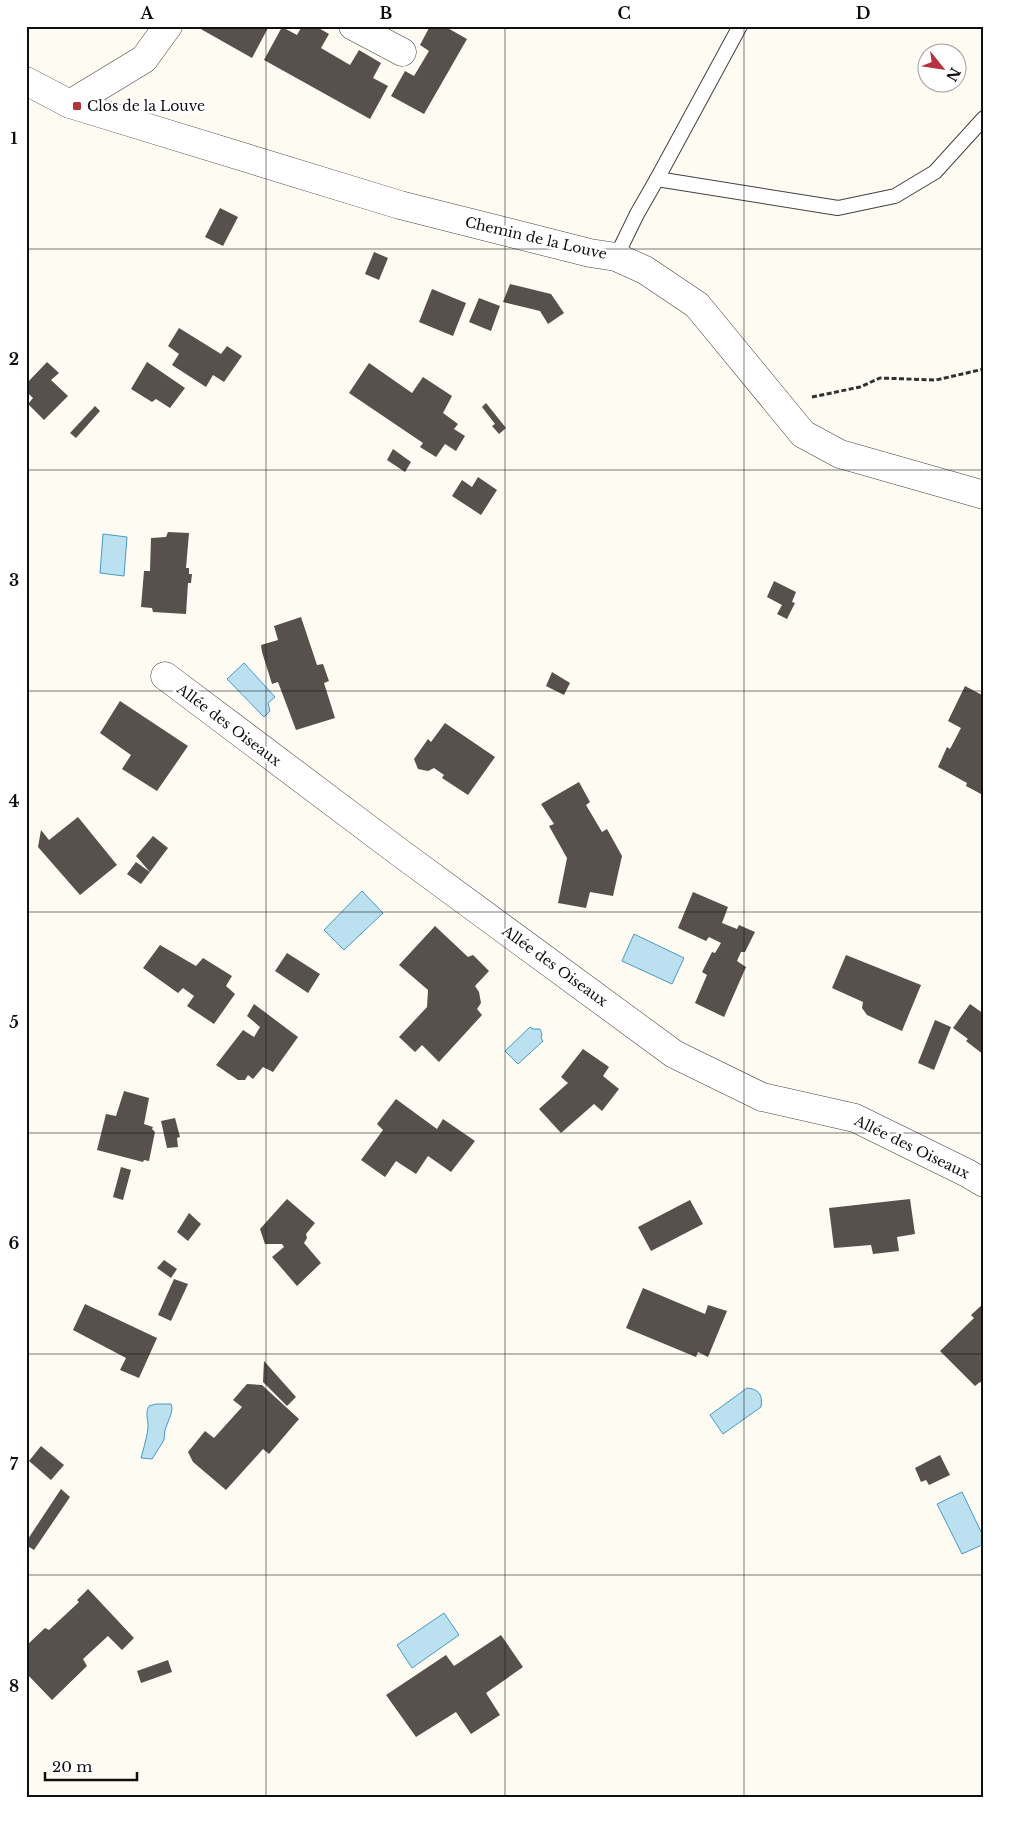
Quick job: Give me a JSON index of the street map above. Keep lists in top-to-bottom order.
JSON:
{
  "streets": {
    "street": ["Chemin de la Louve", "Allée des Oiseaux"]
  },
  "places": {
    "transit": ["Clos de la Louve"]
  },
  "scale_bar": "20 m",
  "north": "bottom right",
  "grid": {
    "columns": [
      "A",
      "B",
      "C",
      "D"
    ],
    "rows": [
      "1",
      "2",
      "3",
      "4",
      "5",
      "6",
      "7",
      "8"
    ]
  }
}
